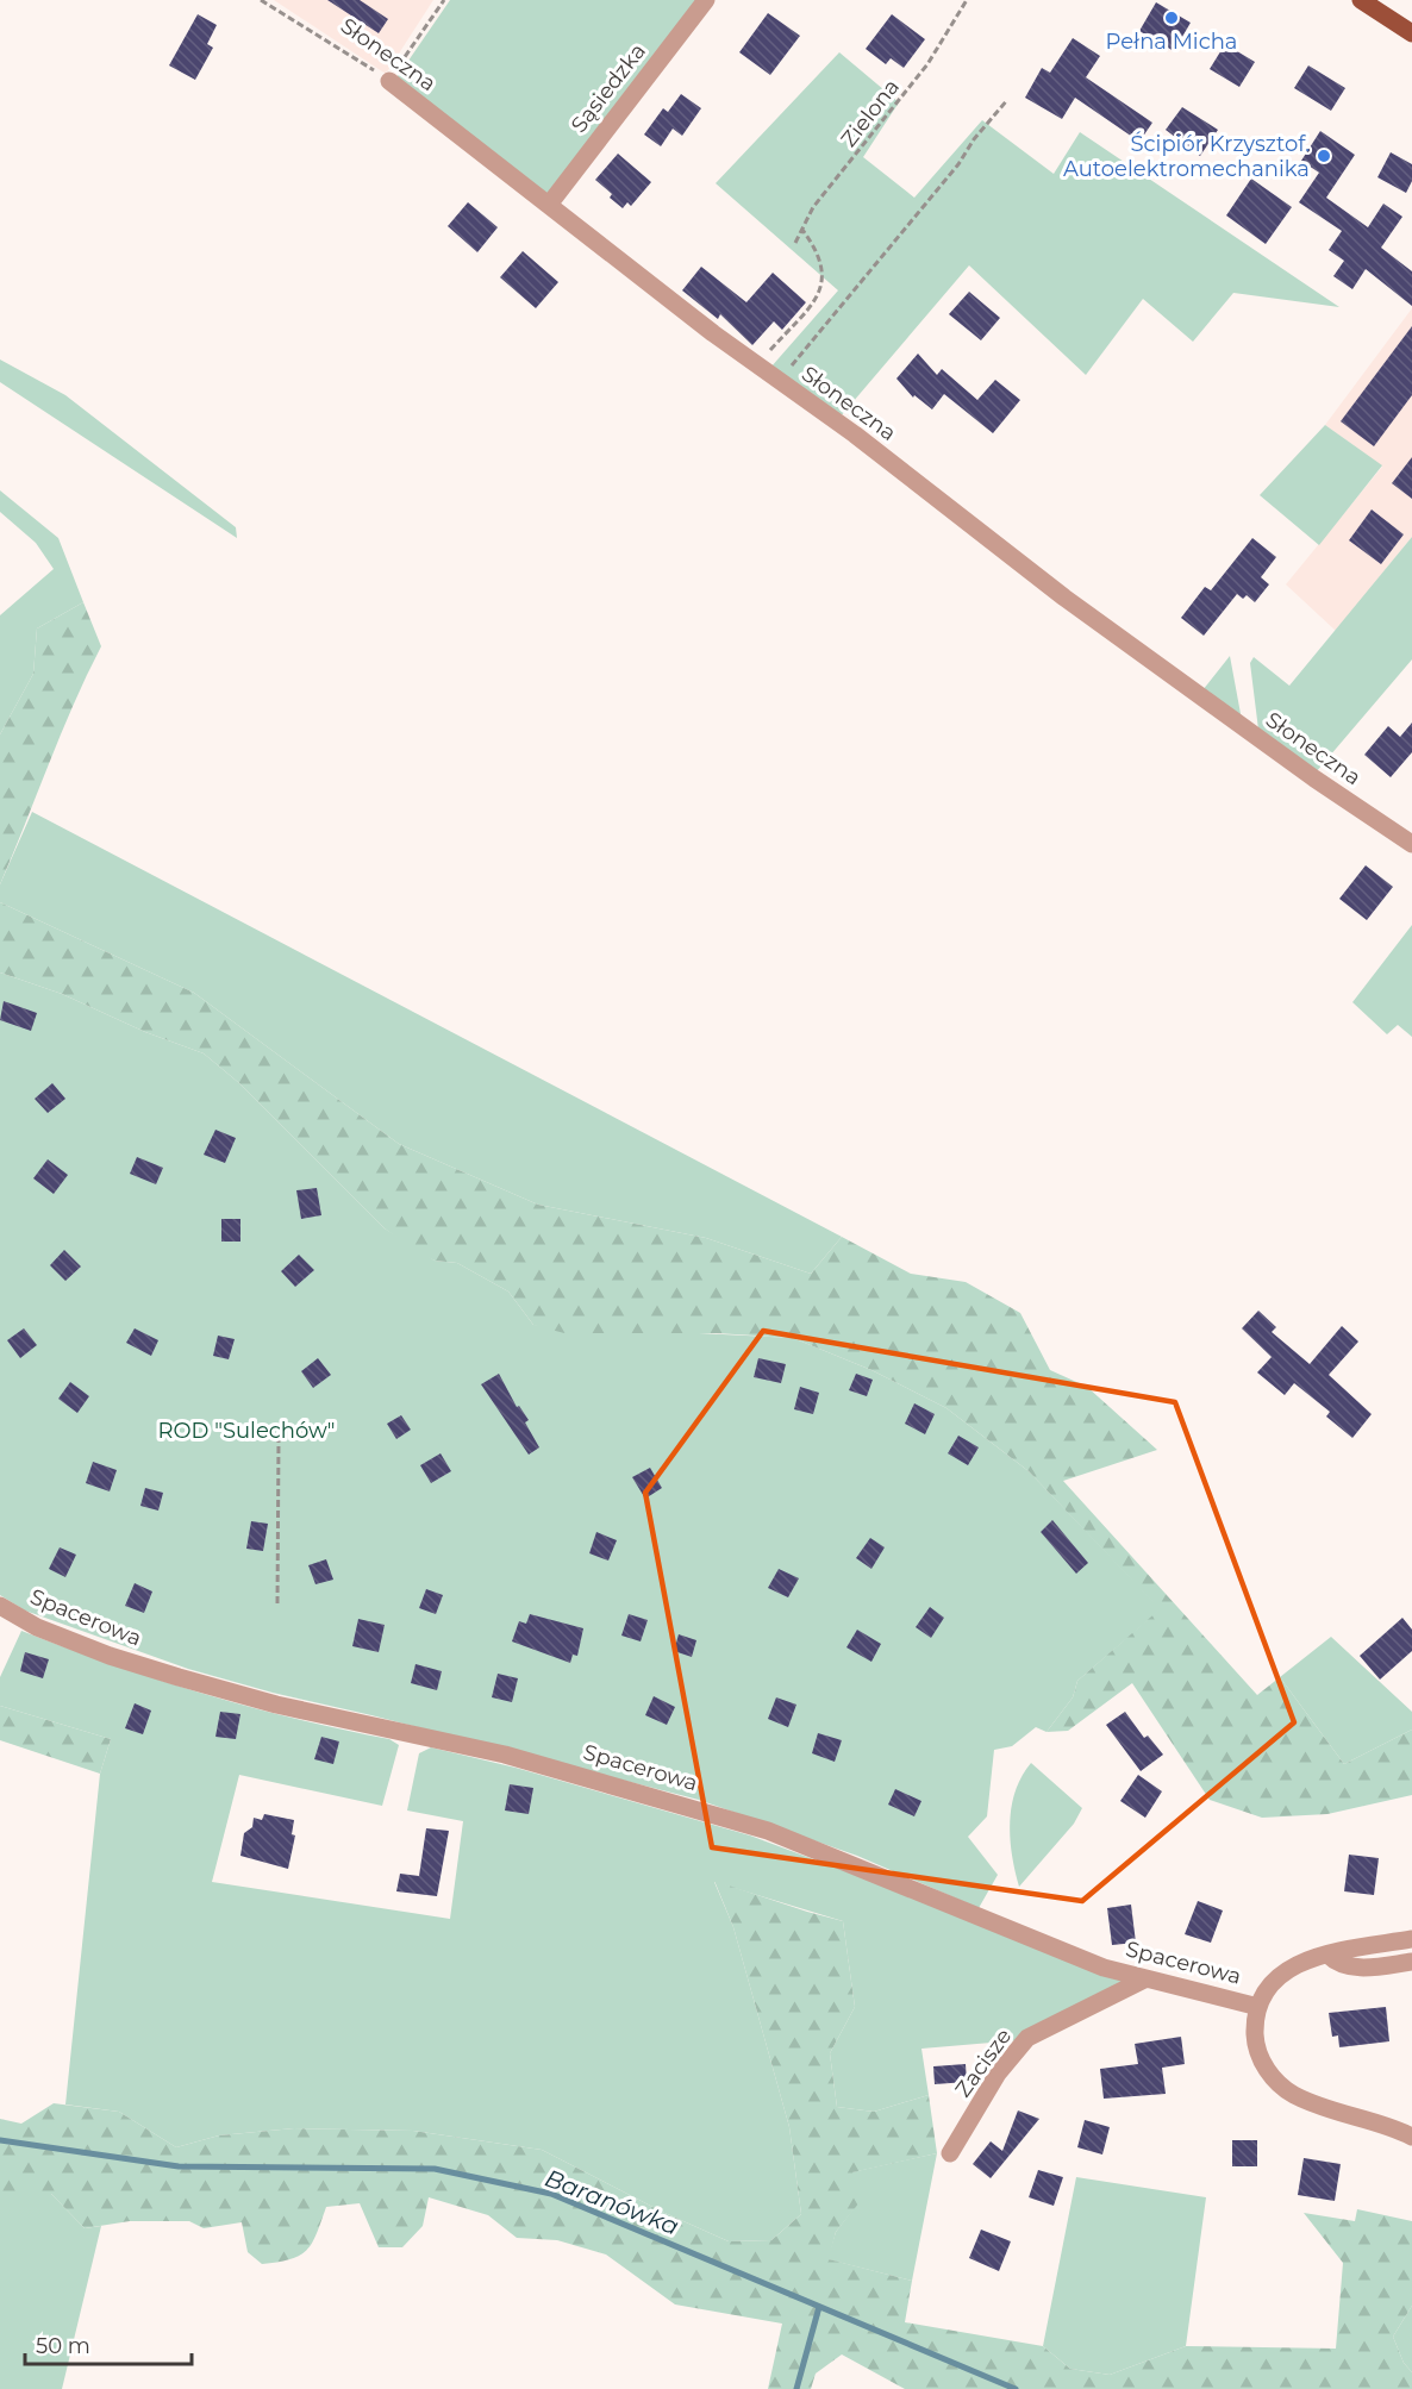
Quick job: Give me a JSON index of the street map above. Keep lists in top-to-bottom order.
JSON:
{
  "streets": {
    "street": [
      "Słoneczna",
      "Sąsiedzka",
      "Spacerowa",
      "Zacisze"
    ],
    "path": ["Zielona"]
  },
  "crossings": [
    ["Słoneczna", "Sąsiedzka"],
    ["Spacerowa", "Zacisze"]
  ],
  "water": ["Baranówka"],
  "parks": ["ROD \"Sulechów\""],
  "places": ["Pełna Micha", "Ścipiór Krzysztof. Autoelektromechanika"],
  "scale_bar": "50 m"
}
